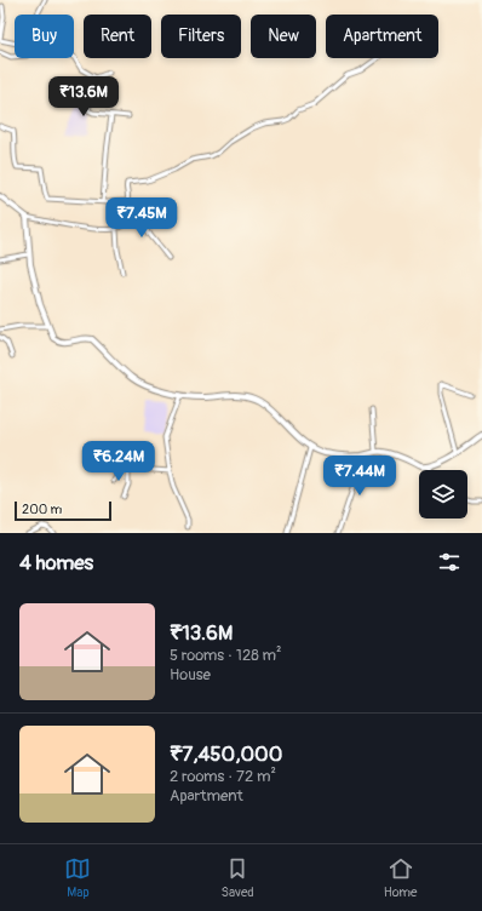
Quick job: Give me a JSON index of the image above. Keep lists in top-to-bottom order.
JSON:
{
  "scale_bar": "200 m",
  "page": {
    "chip": [
      "Buy",
      "Rent",
      "Filters",
      "New",
      "Apartment"
    ],
    "price": [
      "₹13.6M",
      "₹7.45M",
      "₹6.24M",
      "₹7.44M"
    ],
    "scale": "200 m",
    "heading": "4 homes",
    "list": [
      {
        "name": "₹13.6M",
        "note": "5 rooms · 128 m² · House"
      },
      {
        "name": "₹7,450,000",
        "note": "2 rooms · 72 m² · Apartment"
      }
    ],
    "tabs": ["Map", "Saved", "Home"]
  }
}
